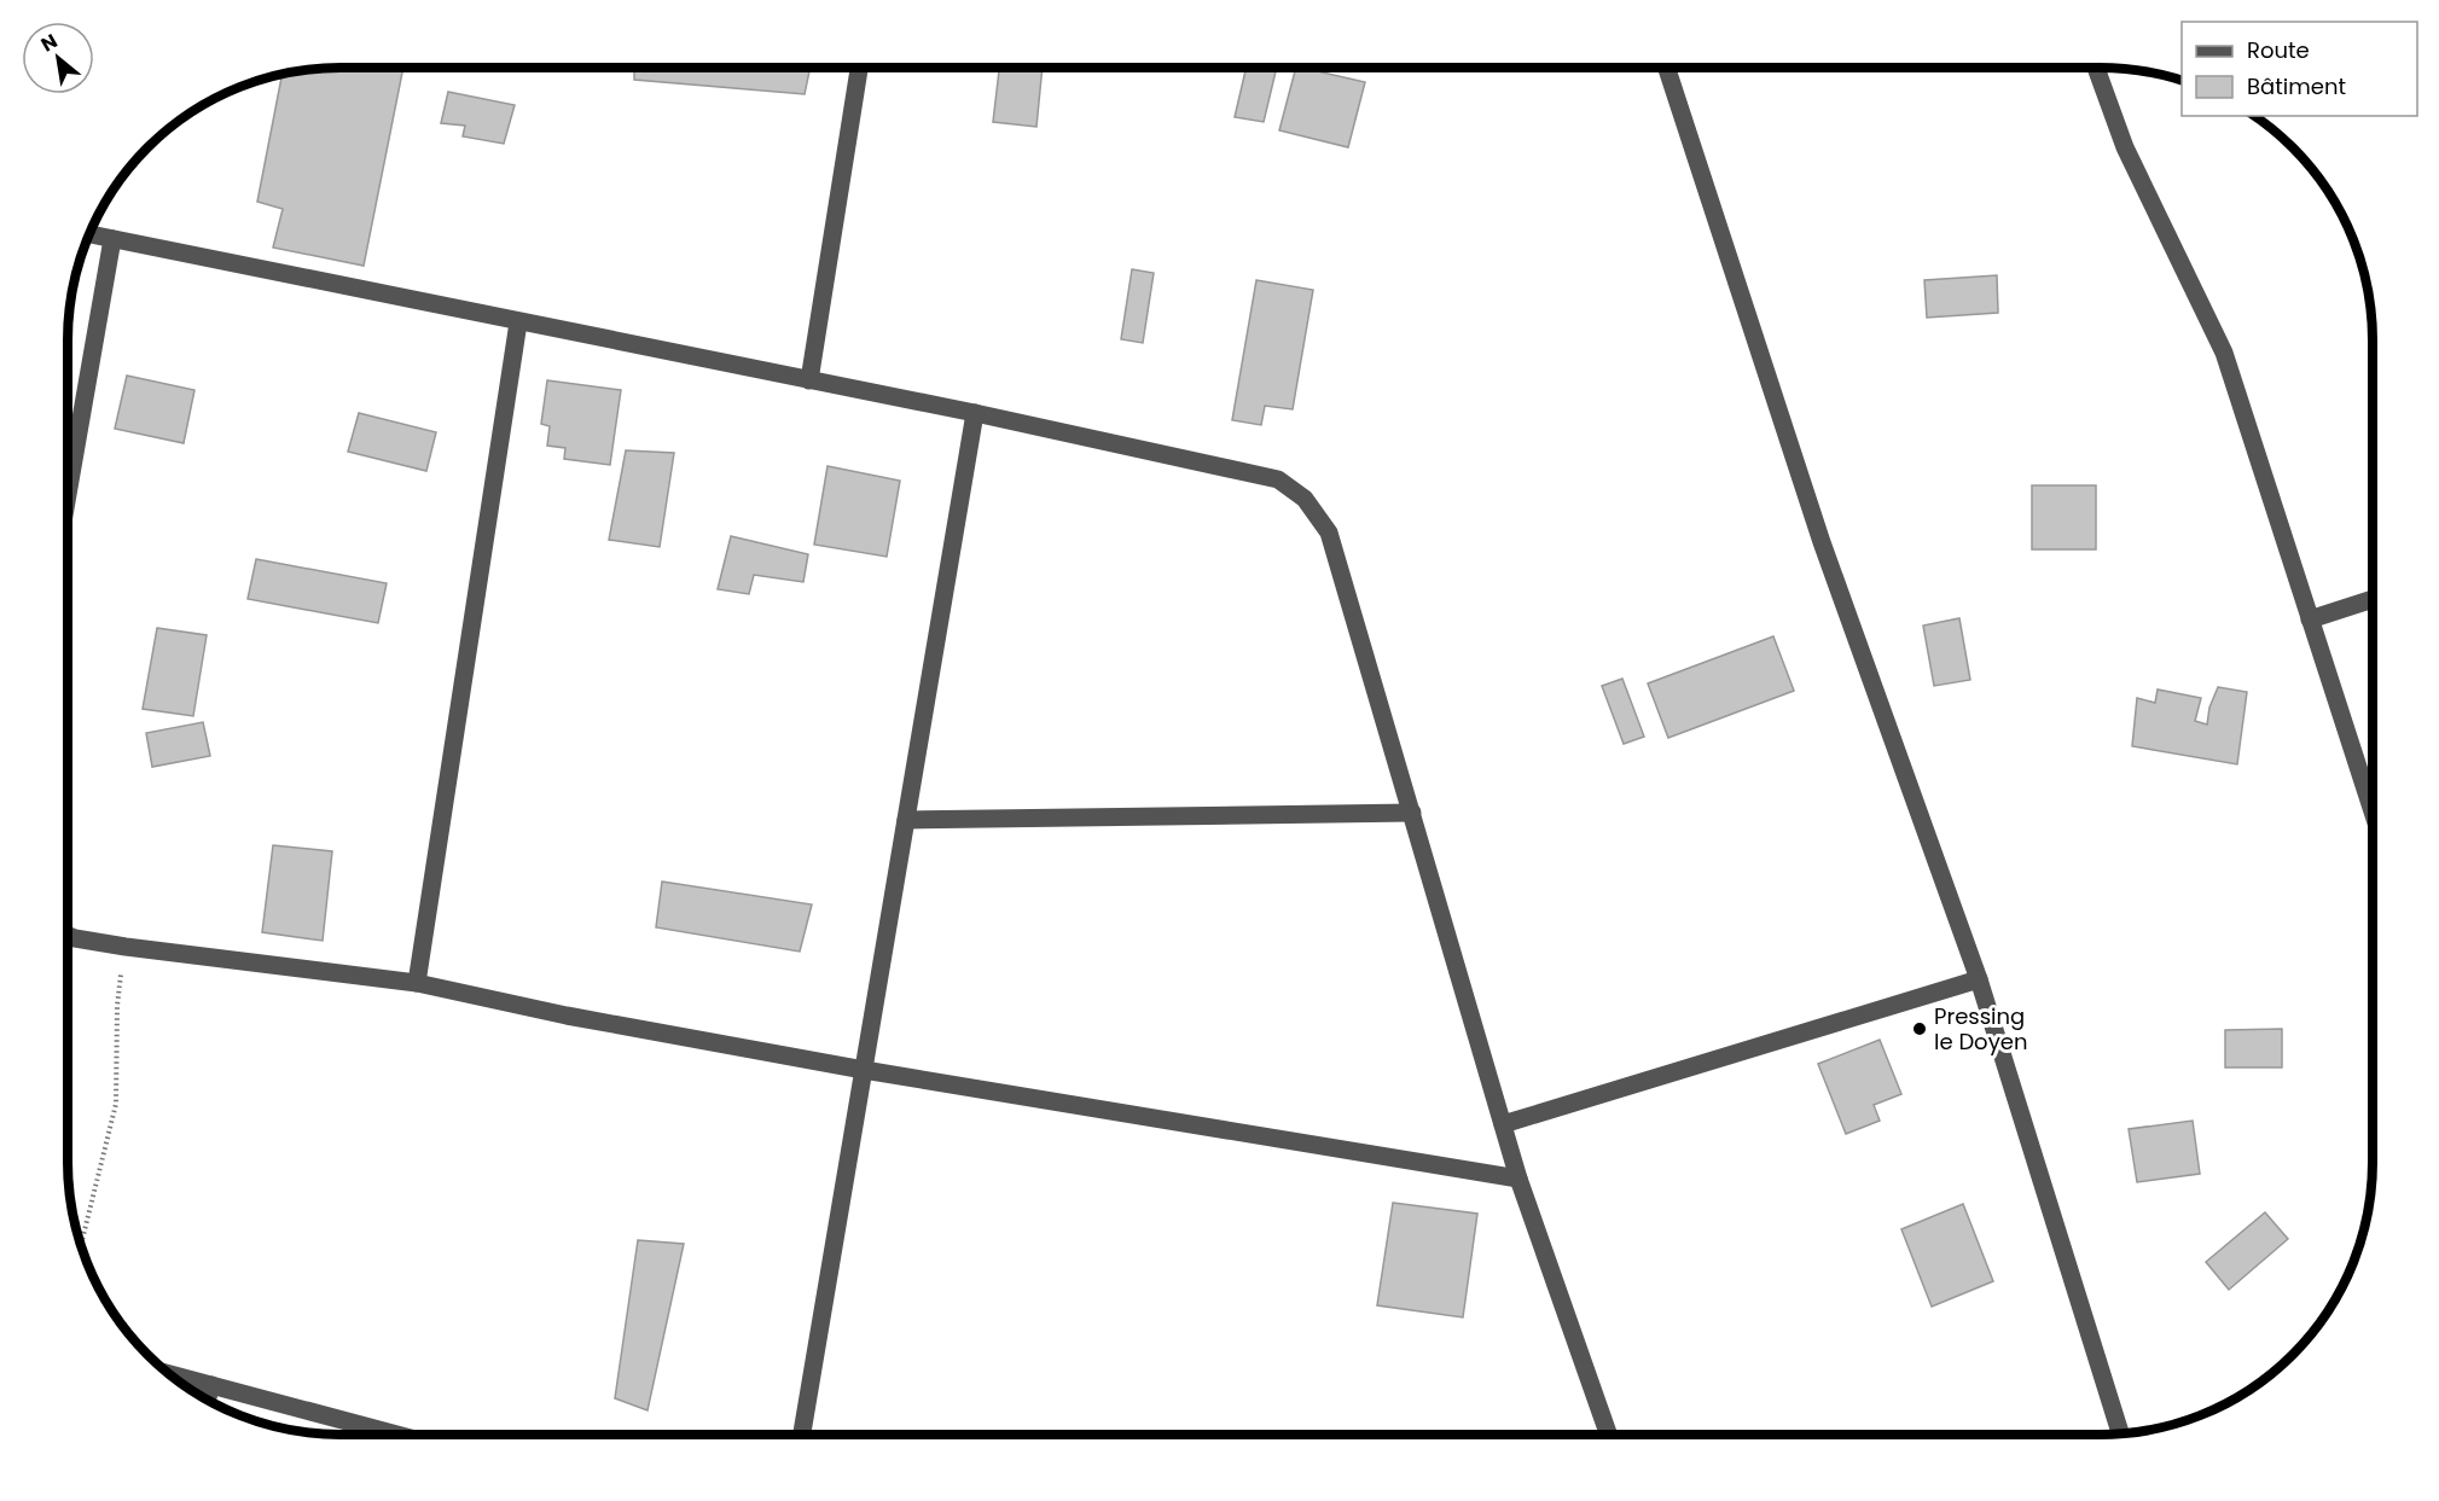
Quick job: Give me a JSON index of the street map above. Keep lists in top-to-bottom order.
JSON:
{
  "places": ["Pressing le Doyen"],
  "legend": ["Route", "Bâtiment"],
  "north": "top left"
}
